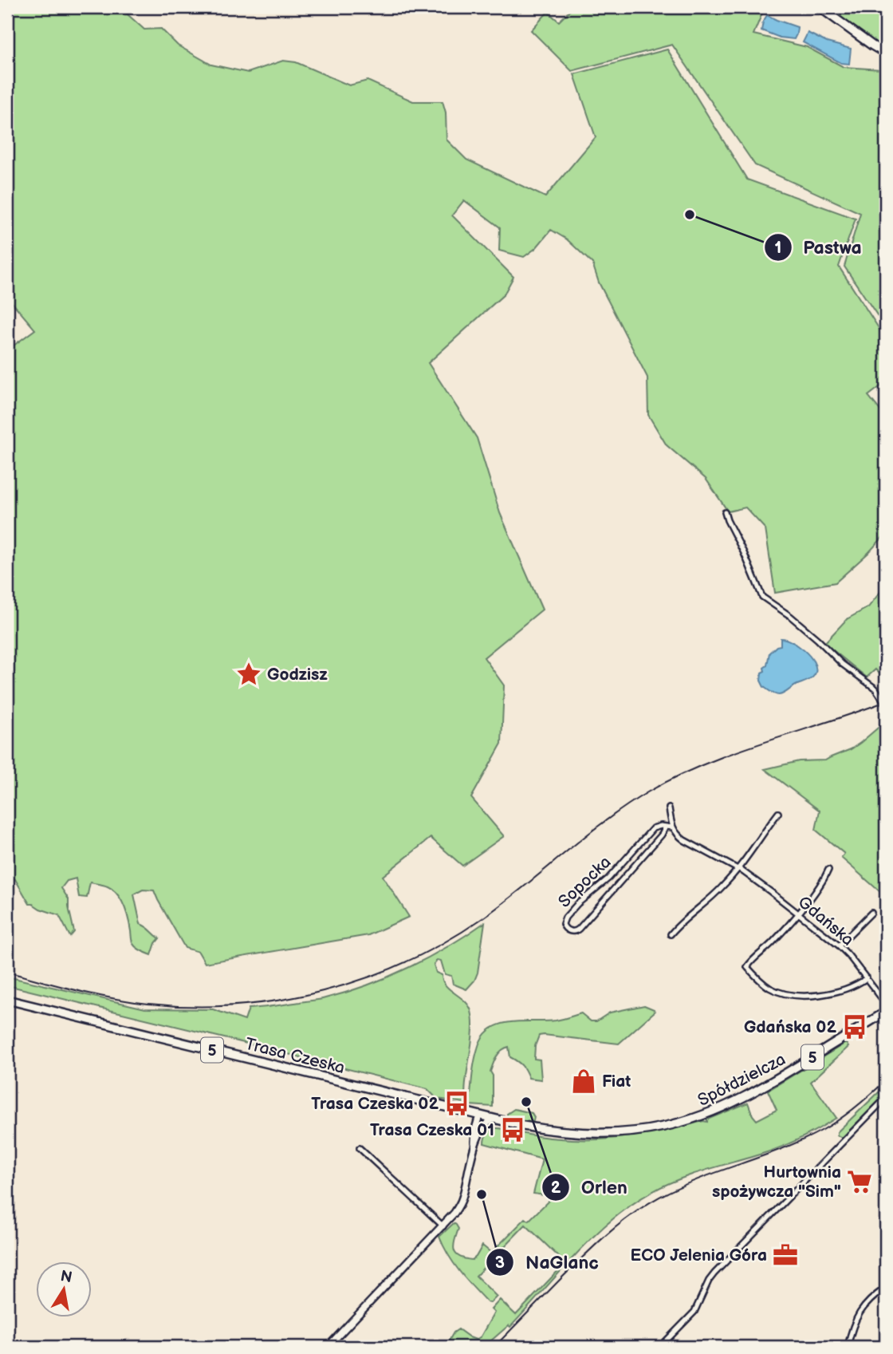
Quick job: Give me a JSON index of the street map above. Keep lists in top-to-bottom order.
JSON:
{
  "streets": {
    "main road": ["5", "Trasa Czeska", "Spółdzielcza"],
    "street": ["Sopocka", "Gdańska"]
  },
  "crossings": [
    ["Trasa Czeska", "Spółdzielcza"]
  ],
  "places": {
    "other": ["Pastwa", "Orlen", "NaGlanc"],
    "place": ["Godzisz"],
    "bus stop": ["Gdańska 02", "Trasa Czeska 02", "Trasa Czeska 01"],
    "shop": ["Fiat"],
    "supermarket": ["Hurtownia spożywcza \"Sim\""],
    "office": ["ECO Jelenia Góra"]
  },
  "north": "top"
}
